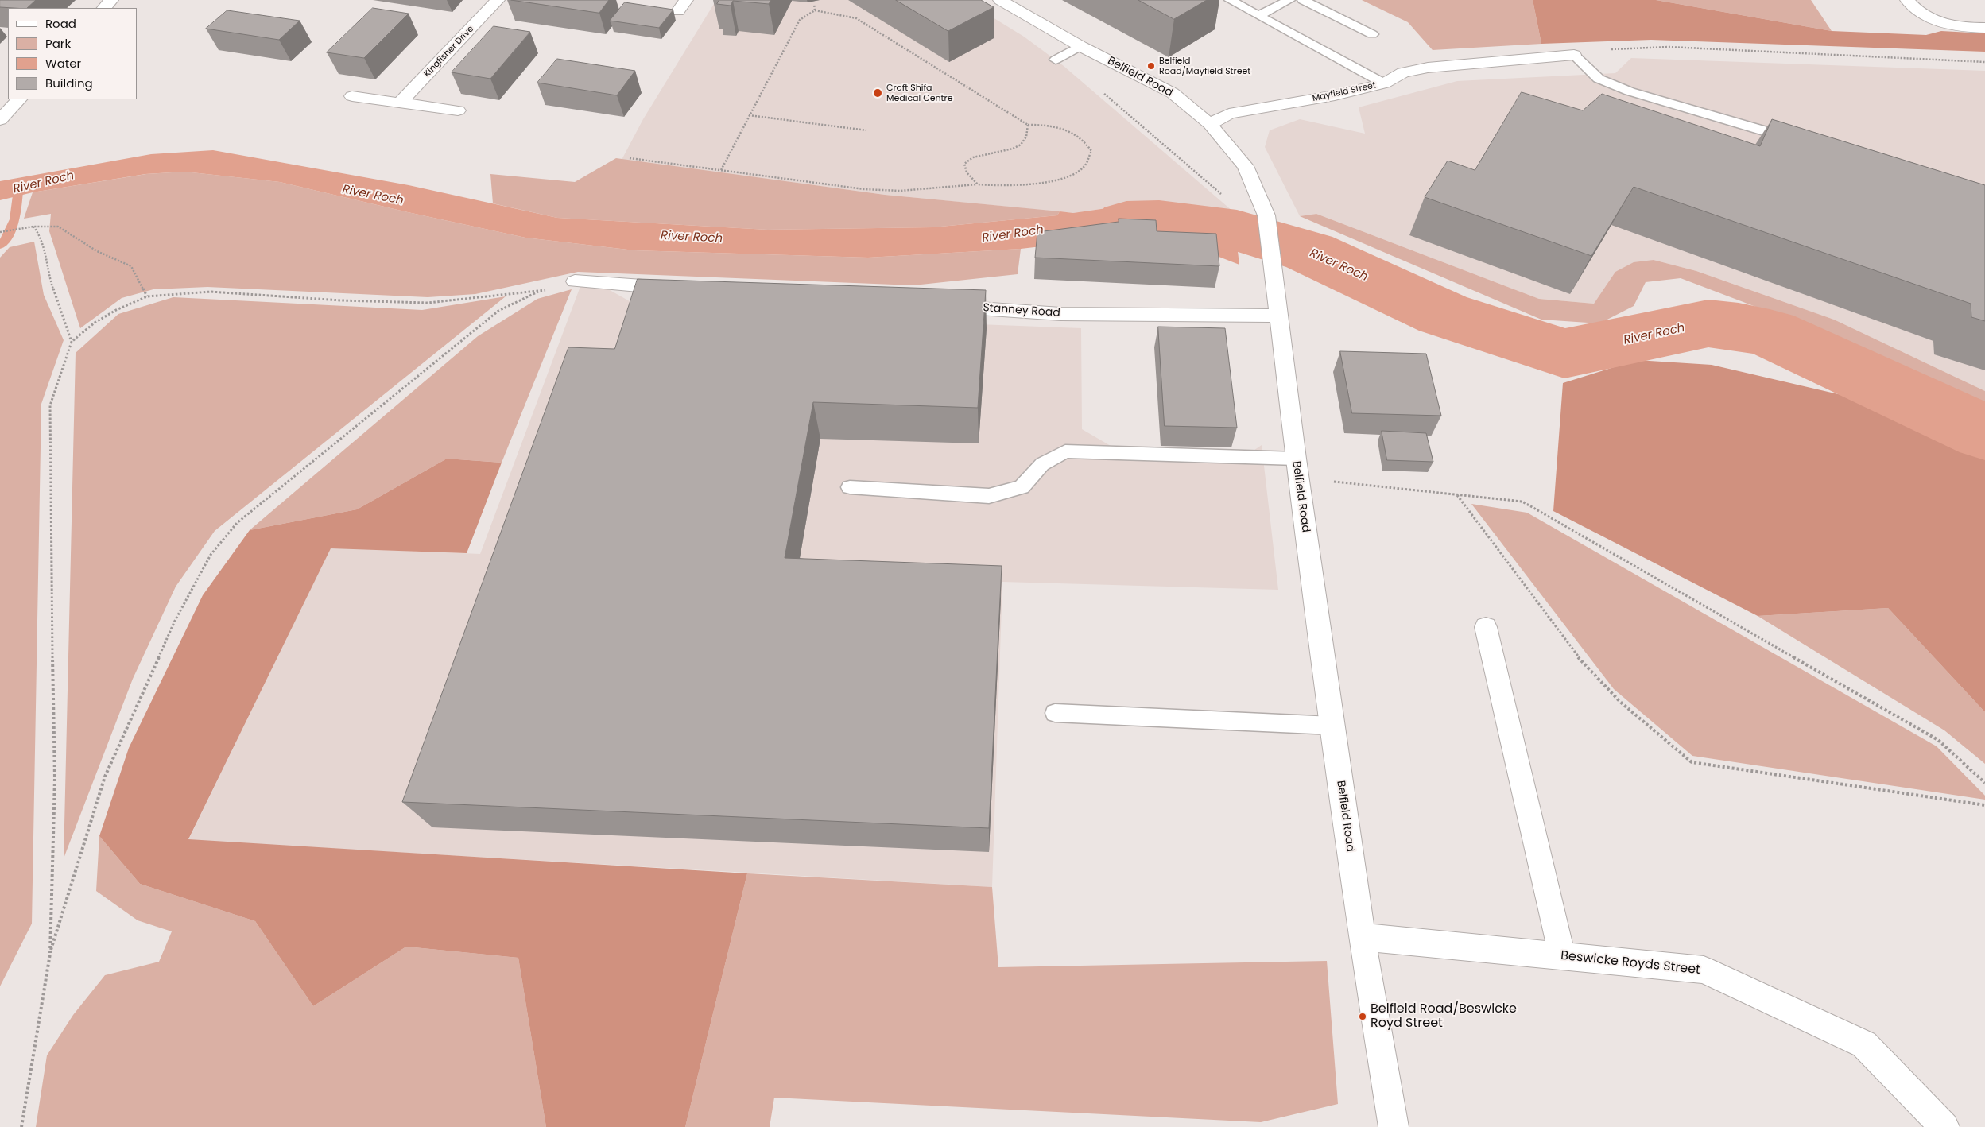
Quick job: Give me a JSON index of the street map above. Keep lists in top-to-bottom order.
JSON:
{
  "streets": {
    "street": [
      "Kingfisher Drive",
      "Belfield Road",
      "Mayfield Street",
      "Stanney Road",
      "Beswicke Royds Street"
    ]
  },
  "crossings": [
    ["Belfield Road", "Mayfield Street"],
    ["Belfield Road", "Stanney Road"],
    ["Belfield Road", "Beswicke Royds Street"]
  ],
  "water": ["River Roch"],
  "places": ["Belfield Road/Mayfield Street", "Croft Shifa Medical Centre", "Belfield Road/Beswicke Royd Street"],
  "legend": [
    "Road",
    "Park",
    "Water",
    "Building"
  ]
}
